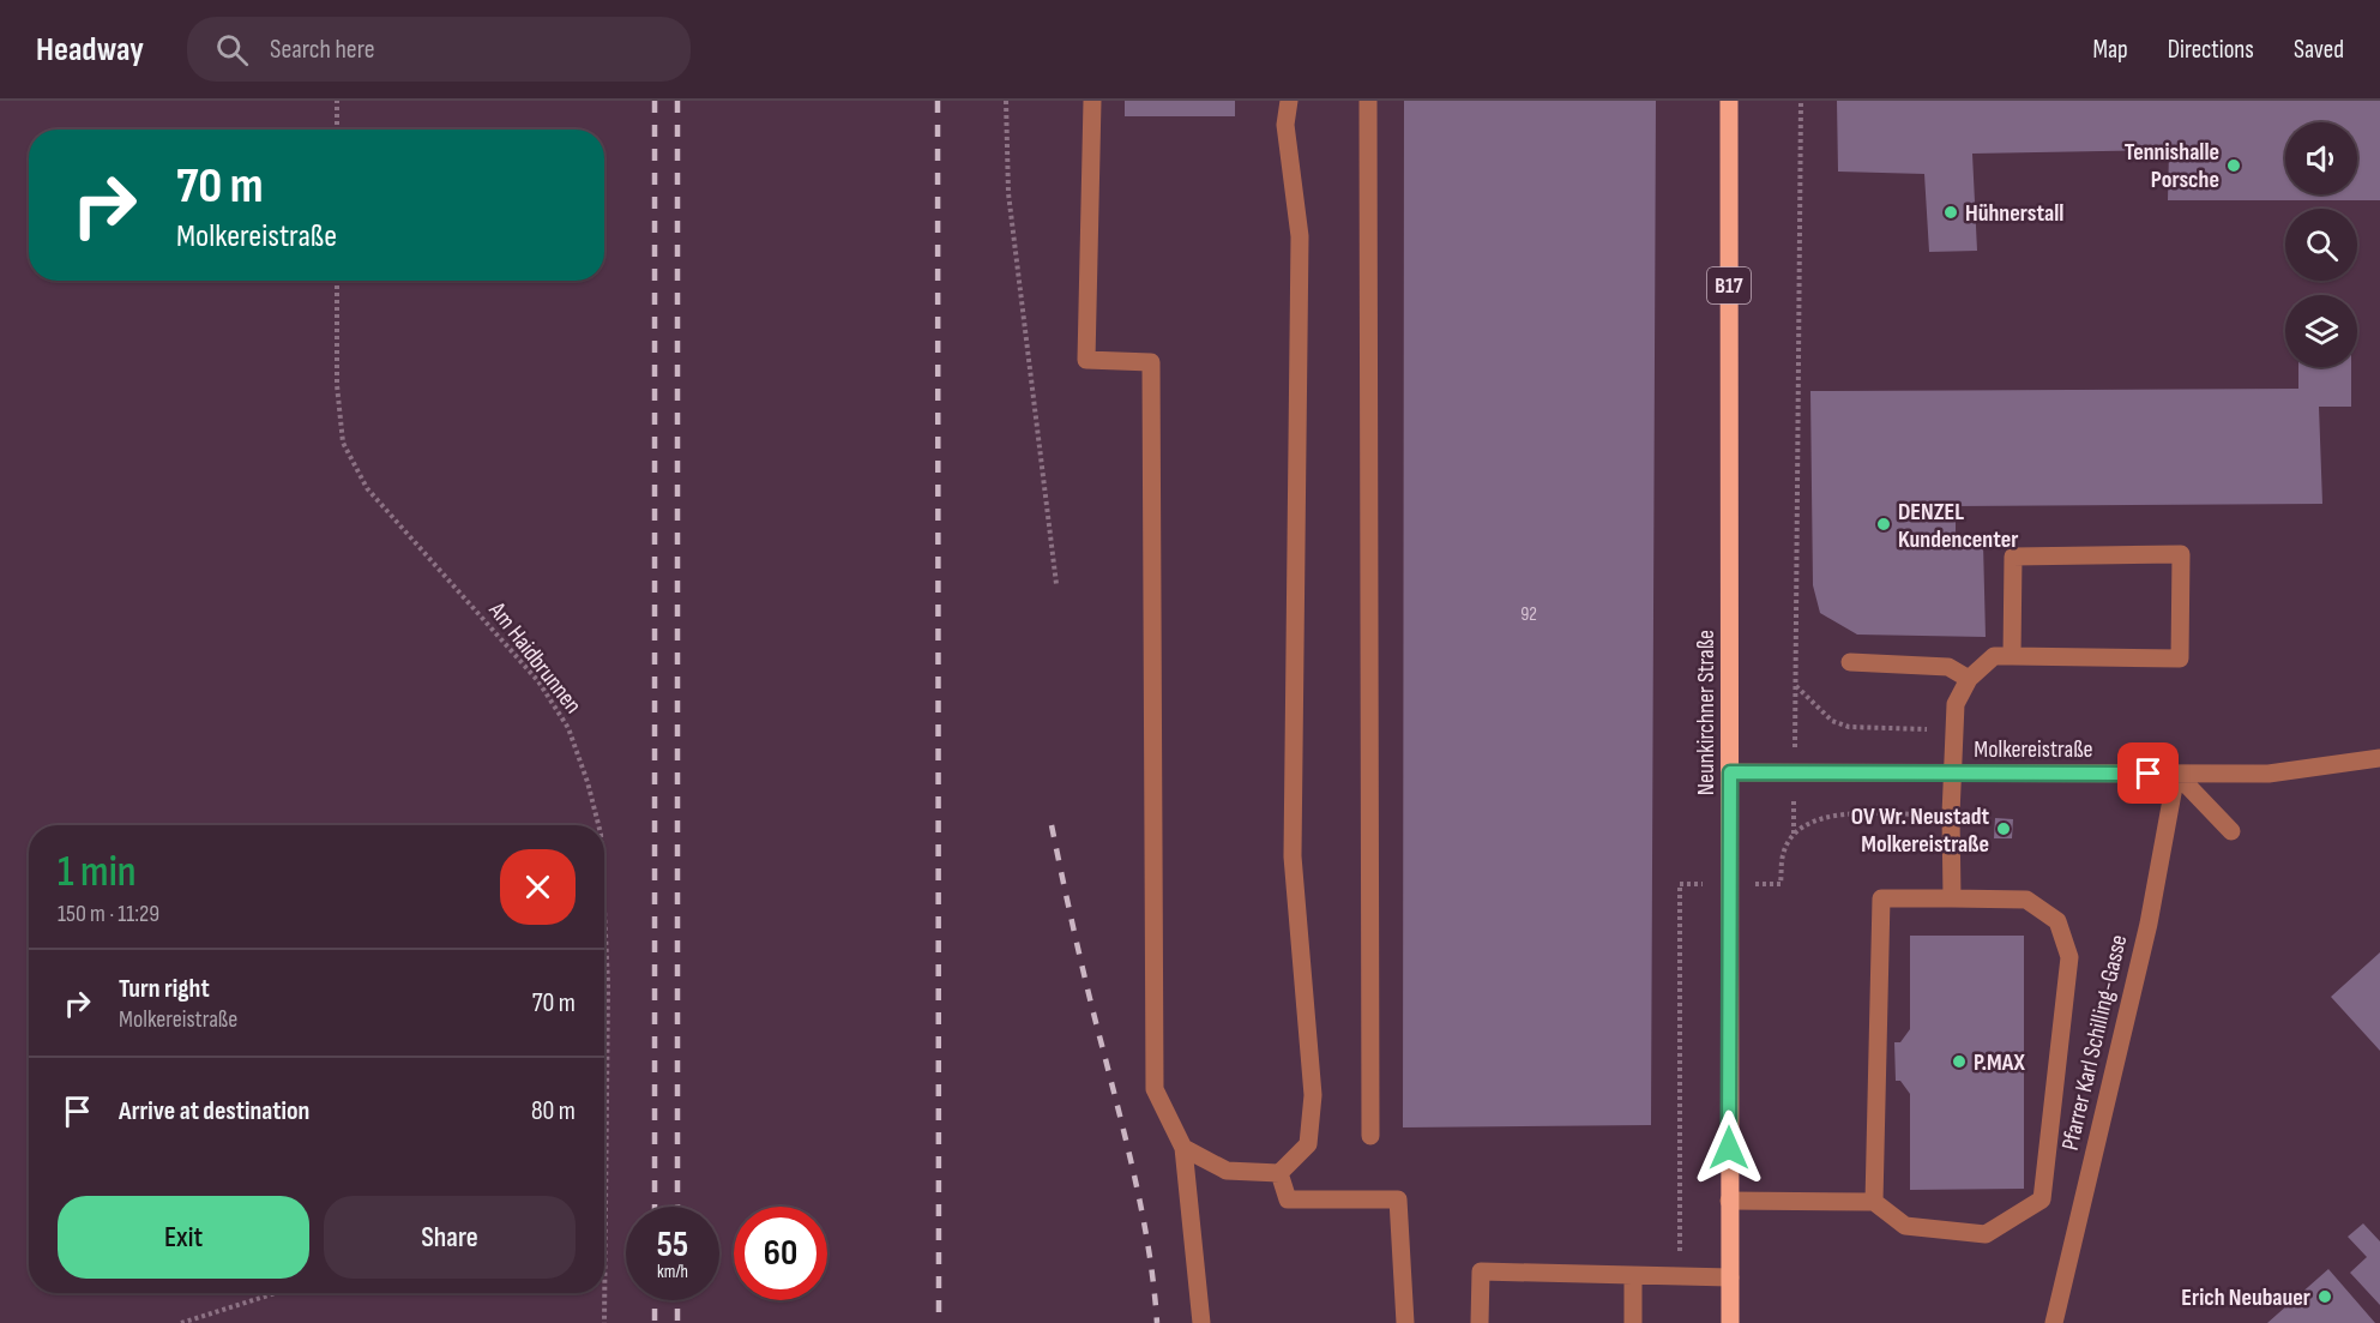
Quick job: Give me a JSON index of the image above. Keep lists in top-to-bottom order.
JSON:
{
  "streets": {
    "main road": ["B17", "Neunkirchner Straße"],
    "street": ["Molkereistraße", "Pfarrer Karl Schilling-Gasse"],
    "path": ["Am Haidbrunnen"]
  },
  "crossings": [
    ["Neunkirchner Straße", "Molkereistraße"],
    ["Molkereistraße", "Pfarrer Karl Schilling-Gasse"]
  ],
  "places": [
    "Tennishalle Porsche",
    "Hühnerstall",
    "DENZEL Kundencenter",
    "OV Wr. Neustadt Molkereistraße",
    "P.MAX",
    "Erich Neubauer"
  ],
  "house_numbers": ["92"],
  "page": {
    "header": "Headway",
    "search": "Search here",
    "nav": ["Map", "Directions", "Saved"],
    "turn": ["70 m", "Molkereistraße"],
    "heading": ["1 min", "150 m · 11:29"],
    "list": [
      {
        "name": "Turn right",
        "note": "Molkereistraße",
        "value": "70 m"
      },
      {
        "name": "Arrive at destination",
        "value": "80 m"
      }
    ],
    "buttons": ["Exit", "Share"],
    "speed": "55 km/h",
    "limit": "60"
  }
}
